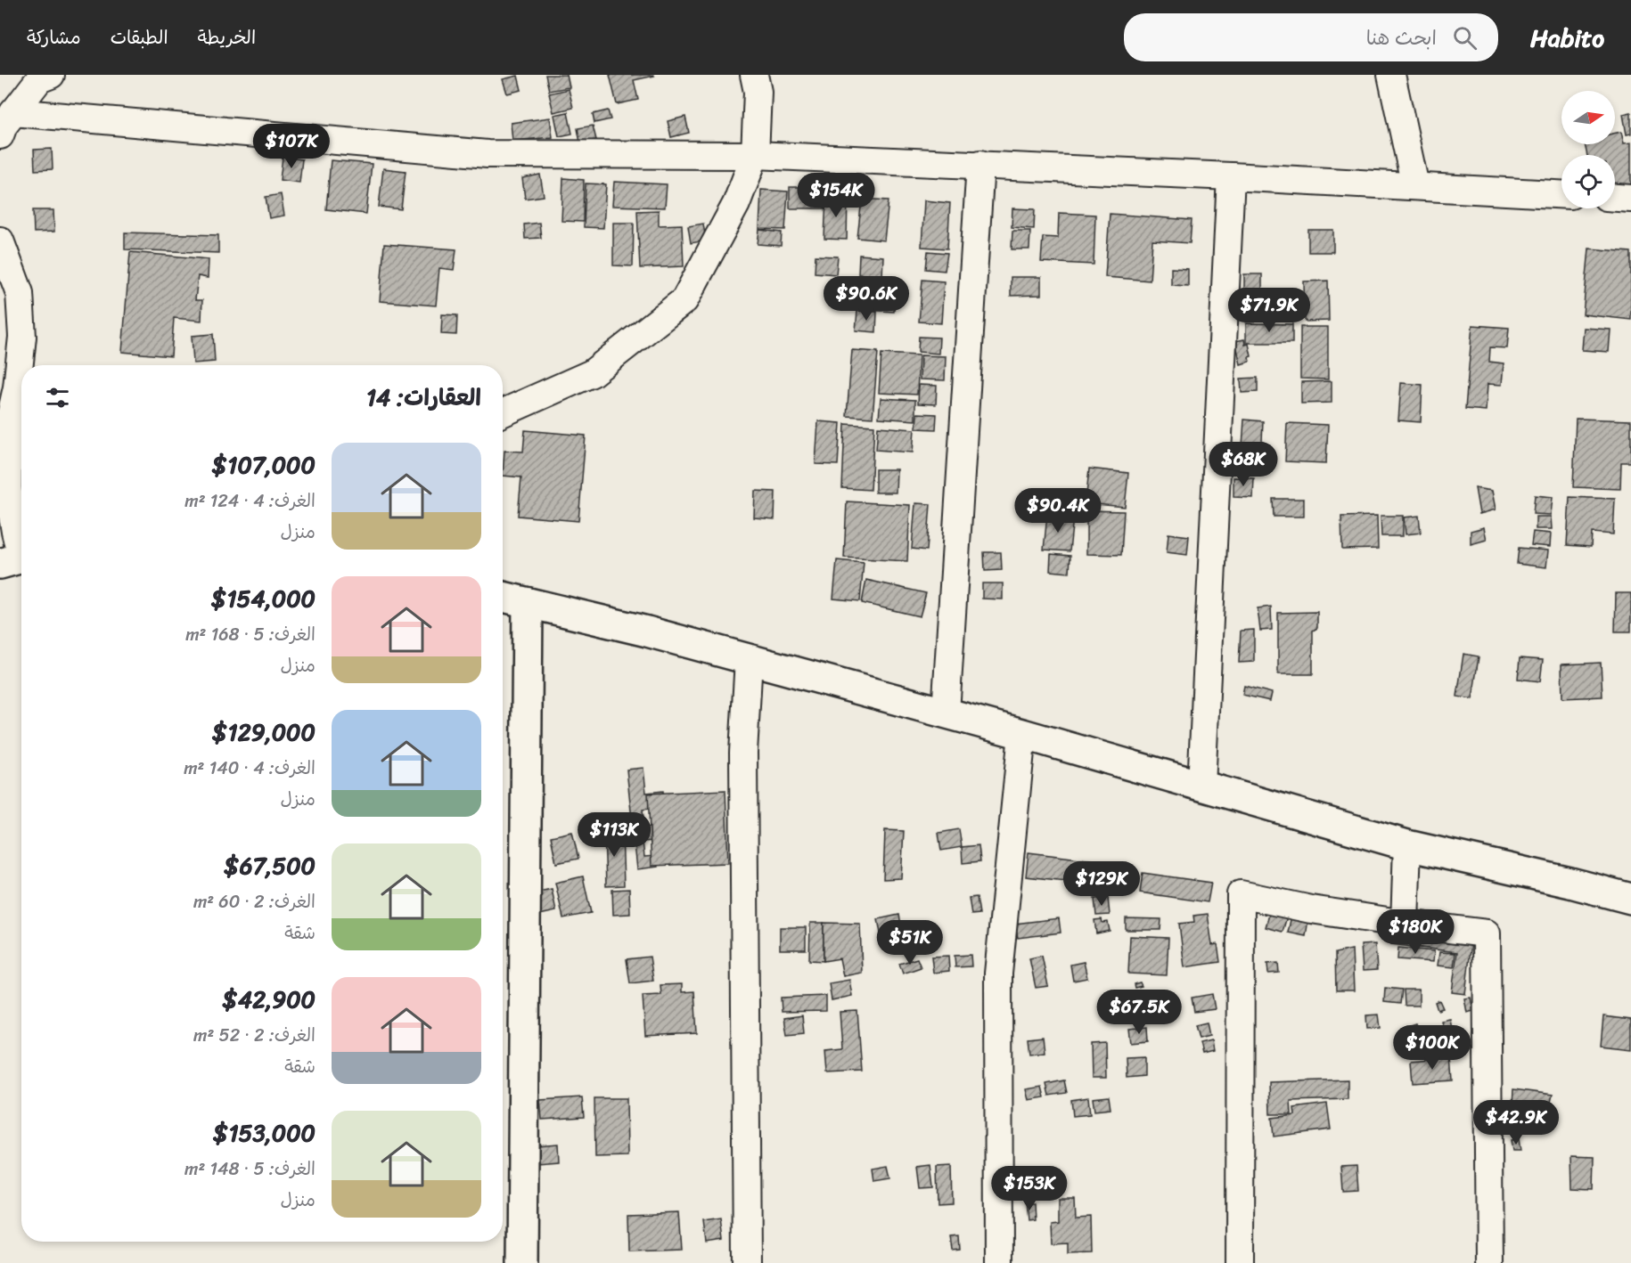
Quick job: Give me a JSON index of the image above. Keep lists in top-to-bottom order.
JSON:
{
  "north": "right",
  "page": {
    "header": "Habito",
    "search": "ابحث هنا",
    "nav": ["الخريطة", "الطبقات", "مشاركة"],
    "price": [
      "$107K",
      "$154K",
      "$90.6K",
      "$71.9K",
      "$68K",
      "$90.4K",
      "$113K",
      "$129K",
      "$180K",
      "$51K",
      "$67.5K",
      "$100K",
      "$42.9K",
      "$153K"
    ],
    "heading": "العقارات: 14",
    "list": [
      {
        "name": "$107,000",
        "note": "الغرف: 4 · 124 m² · منزل"
      },
      {
        "name": "$154,000",
        "note": "الغرف: 5 · 168 m² · منزل"
      },
      {
        "name": "$129,000",
        "note": "الغرف: 4 · 140 m² · منزل"
      },
      {
        "name": "$67,500",
        "note": "الغرف: 2 · 60 m² · شقة"
      },
      {
        "name": "$42,900",
        "note": "الغرف: 2 · 52 m² · شقة"
      },
      {
        "name": "$153,000",
        "note": "الغرف: 5 · 148 m² · منزل"
      }
    ]
  }
}
